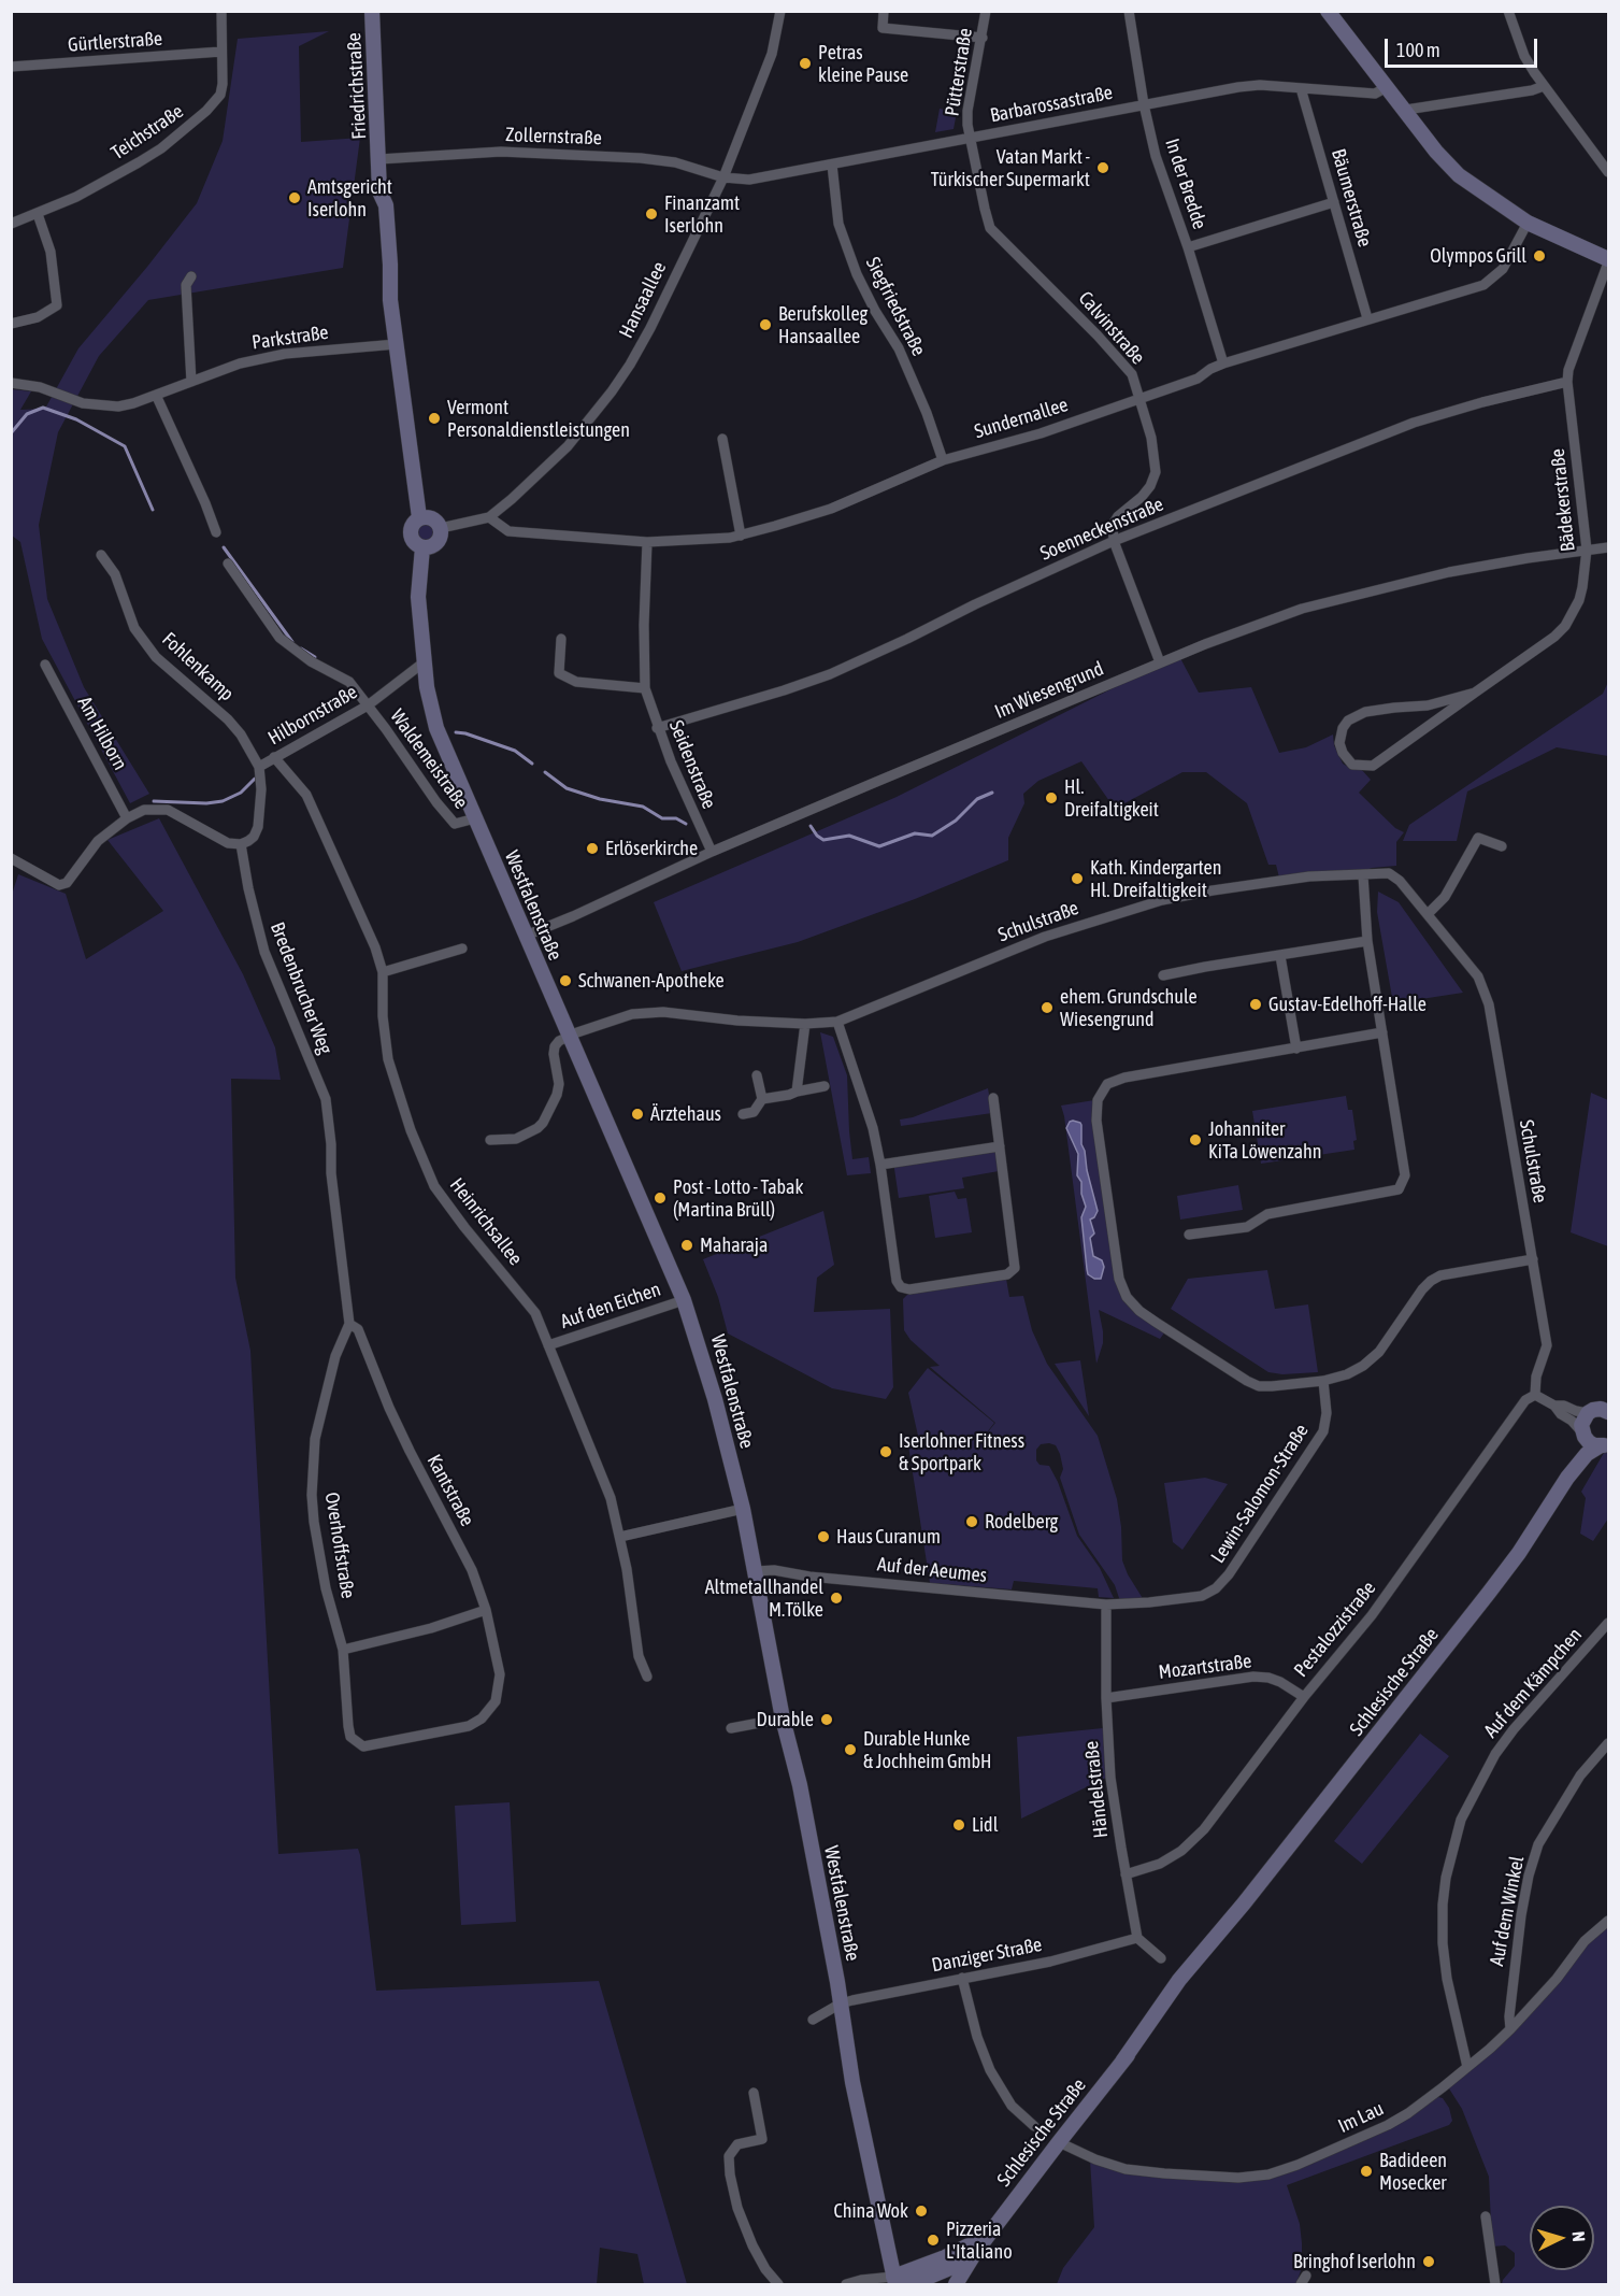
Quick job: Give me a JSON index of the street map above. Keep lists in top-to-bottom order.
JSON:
{
  "streets": {
    "main road": ["Friedrichstraße", "Westfalenstraße", "Schlesische Straße"],
    "street": [
      "Gürtlerstraße",
      "Pütterstraße",
      "Barbarossastraße",
      "Teichstraße",
      "Zollernstraße",
      "In der Bredde",
      "Bäumerstraße",
      "Hansaallee",
      "Siegfriedstraße",
      "Calvinstraße",
      "Parkstraße",
      "Sundernallee",
      "Bädekerstraße",
      "Soenneckenstraße",
      "Fohlenkamp",
      "Im Wiesengrund",
      "Hilbornstraße",
      "Am Hilborn",
      "Waldemeistraße",
      "Seidenstraße",
      "Schulstraße",
      "Bredenbrucher Weg",
      "Heinrichsallee",
      "Auf den Eichen",
      "Kantstraße",
      "Lewin-Salomon-Straße",
      "Overhoffstraße",
      "Auf der Aeumes",
      "Pestalozzistraße",
      "Mozartstraße",
      "Auf dem Kämpchen",
      "Händelstraße",
      "Auf dem Winkel",
      "Danziger Straße",
      "Im Lau"
    ]
  },
  "crossings": [
    ["Gürtlerstraße", "Teichstraße"],
    ["Pütterstraße", "Barbarossastraße"],
    ["Pütterstraße", "Calvinstraße"],
    ["Friedrichstraße", "Zollernstraße"],
    ["Friedrichstraße", "Parkstraße"],
    ["Barbarossastraße", "Zollernstraße"],
    ["Barbarossastraße", "In der Bredde"],
    ["Barbarossastraße", "Bäumerstraße"],
    ["Barbarossastraße", "Hansaallee"],
    ["Barbarossastraße", "Siegfriedstraße"],
    ["Barbarossastraße", "Calvinstraße"],
    ["Zollernstraße", "Hansaallee"],
    ["In der Bredde", "Sundernallee"],
    ["Bäumerstraße", "Sundernallee"],
    ["Hansaallee", "Sundernallee"],
    ["Hansaallee", "Westfalenstraße"],
    ["Siegfriedstraße", "Sundernallee"],
    ["Calvinstraße", "Sundernallee"],
    ["Calvinstraße", "Soenneckenstraße"],
    ["Sundernallee", "Seidenstraße"],
    ["Bädekerstraße", "Soenneckenstraße"],
    ["Bädekerstraße", "Im Wiesengrund"],
    ["Soenneckenstraße", "Seidenstraße"],
    ["Fohlenkamp", "Hilbornstraße"],
    ["Im Wiesengrund", "Seidenstraße"],
    ["Im Wiesengrund", "Westfalenstraße"],
    ["Hilbornstraße", "Waldemeistraße"],
    ["Hilbornstraße", "Westfalenstraße"],
    ["Hilbornstraße", "Bredenbrucher Weg"],
    ["Hilbornstraße", "Heinrichsallee"],
    ["Waldemeistraße", "Westfalenstraße"],
    ["Westfalenstraße", "Schulstraße"],
    ["Westfalenstraße", "Auf den Eichen"],
    ["Westfalenstraße", "Auf der Aeumes"],
    ["Westfalenstraße", "Schlesische Straße"],
    ["Westfalenstraße", "Danziger Straße"],
    ["Schulstraße", "Pestalozzistraße"],
    ["Bredenbrucher Weg", "Kantstraße"],
    ["Heinrichsallee", "Auf den Eichen"],
    ["Kantstraße", "Overhoffstraße"],
    ["Lewin-Salomon-Straße", "Auf der Aeumes"],
    ["Lewin-Salomon-Straße", "Händelstraße"],
    ["Auf der Aeumes", "Händelstraße"],
    ["Pestalozzistraße", "Mozartstraße"],
    ["Pestalozzistraße", "Händelstraße"],
    ["Mozartstraße", "Händelstraße"],
    ["Schlesische Straße", "Im Lau"],
    ["Auf dem Kämpchen", "Im Lau"],
    ["Händelstraße", "Danziger Straße"],
    ["Auf dem Winkel", "Im Lau"]
  ],
  "places": [
    "Petras kleine Pause",
    "Vatan Markt - Türkischer Supermarkt",
    "Amtsgericht Iserlohn",
    "Finanzamt Iserlohn",
    "Olympos Grill",
    "Berufskolleg Hansaallee",
    "Vermont Personaldienstleistungen",
    "Hl. Dreifaltigkeit",
    "Erlöserkirche",
    "Kath. Kindergarten Hl. Dreifaltigkeit",
    "Schwanen-Apotheke",
    "Gustav-Edelhoff-Halle",
    "ehem. Grundschule Wiesengrund",
    "Ärztehaus",
    "Johanniter KiTa Löwenzahn",
    "Post - Lotto - Tabak (Martina Brüll)",
    "Maharaja",
    "Iserlohner Fitness & Sportpark",
    "Rodelberg",
    "Haus Curanum",
    "Altmetallhandel M.Tölke",
    "Durable",
    "Durable Hunke & Jochheim GmbH",
    "Lidl",
    "Badideen Mosecker",
    "China Wok",
    "Pizzeria L'Italiano",
    "Bringhof Iserlohn"
  ],
  "scale_bar": "100 m",
  "north": "right"
}
